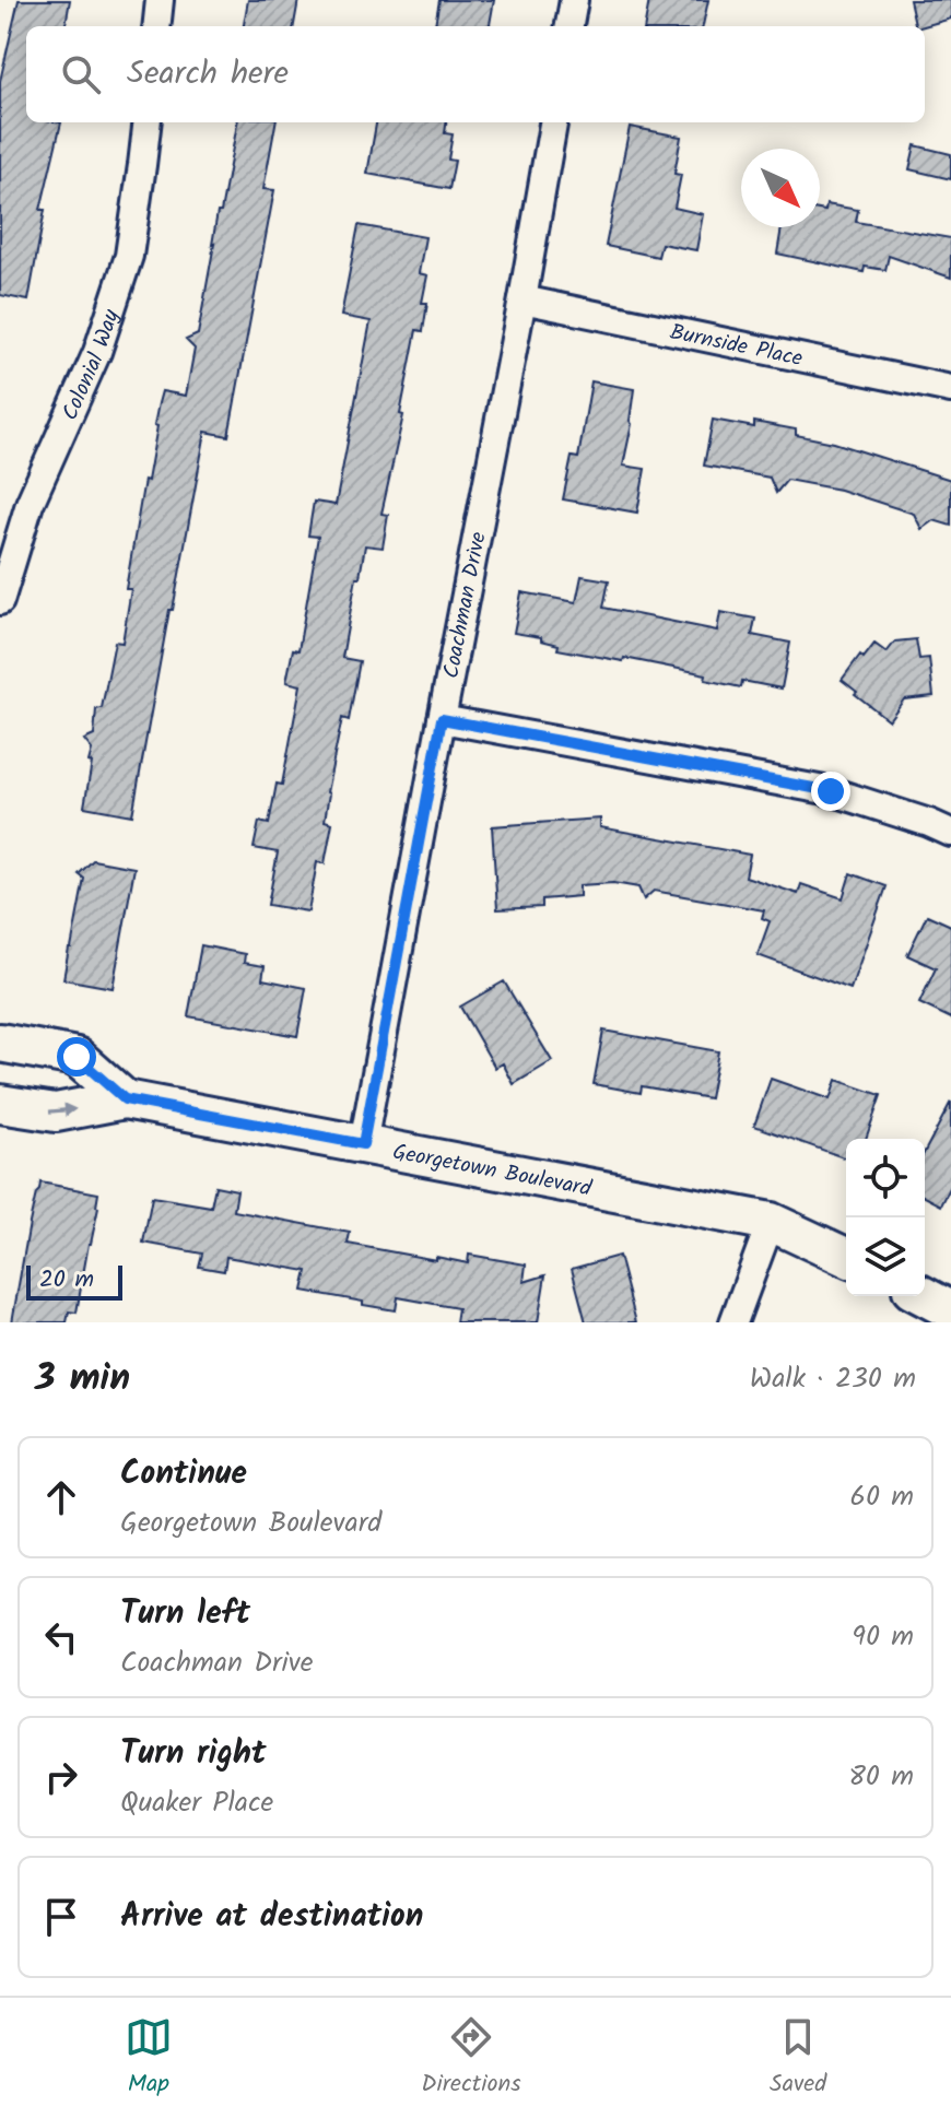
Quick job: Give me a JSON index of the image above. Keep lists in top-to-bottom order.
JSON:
{
  "streets": {
    "street": [
      "Burnside Place",
      "Colonial Way",
      "Coachman Drive",
      "Georgetown Boulevard"
    ]
  },
  "crossings": [
    ["Burnside Place", "Coachman Drive"],
    ["Coachman Drive", "Georgetown Boulevard"]
  ],
  "scale_bar": "20 m",
  "north": "bottom right",
  "page": {
    "search": "Search here",
    "scale": "20 m",
    "heading": ["3 min", "Walk · 230 m"],
    "list": [
      ["Continue", "Georgetown Boulevard", "60 m"],
      ["Turn left", "Coachman Drive", "90 m"],
      ["Turn right", "Quaker Place", "80 m"],
      "Arrive at destination"
    ],
    "nav": ["Map", "Directions", "Saved"]
  }
}
